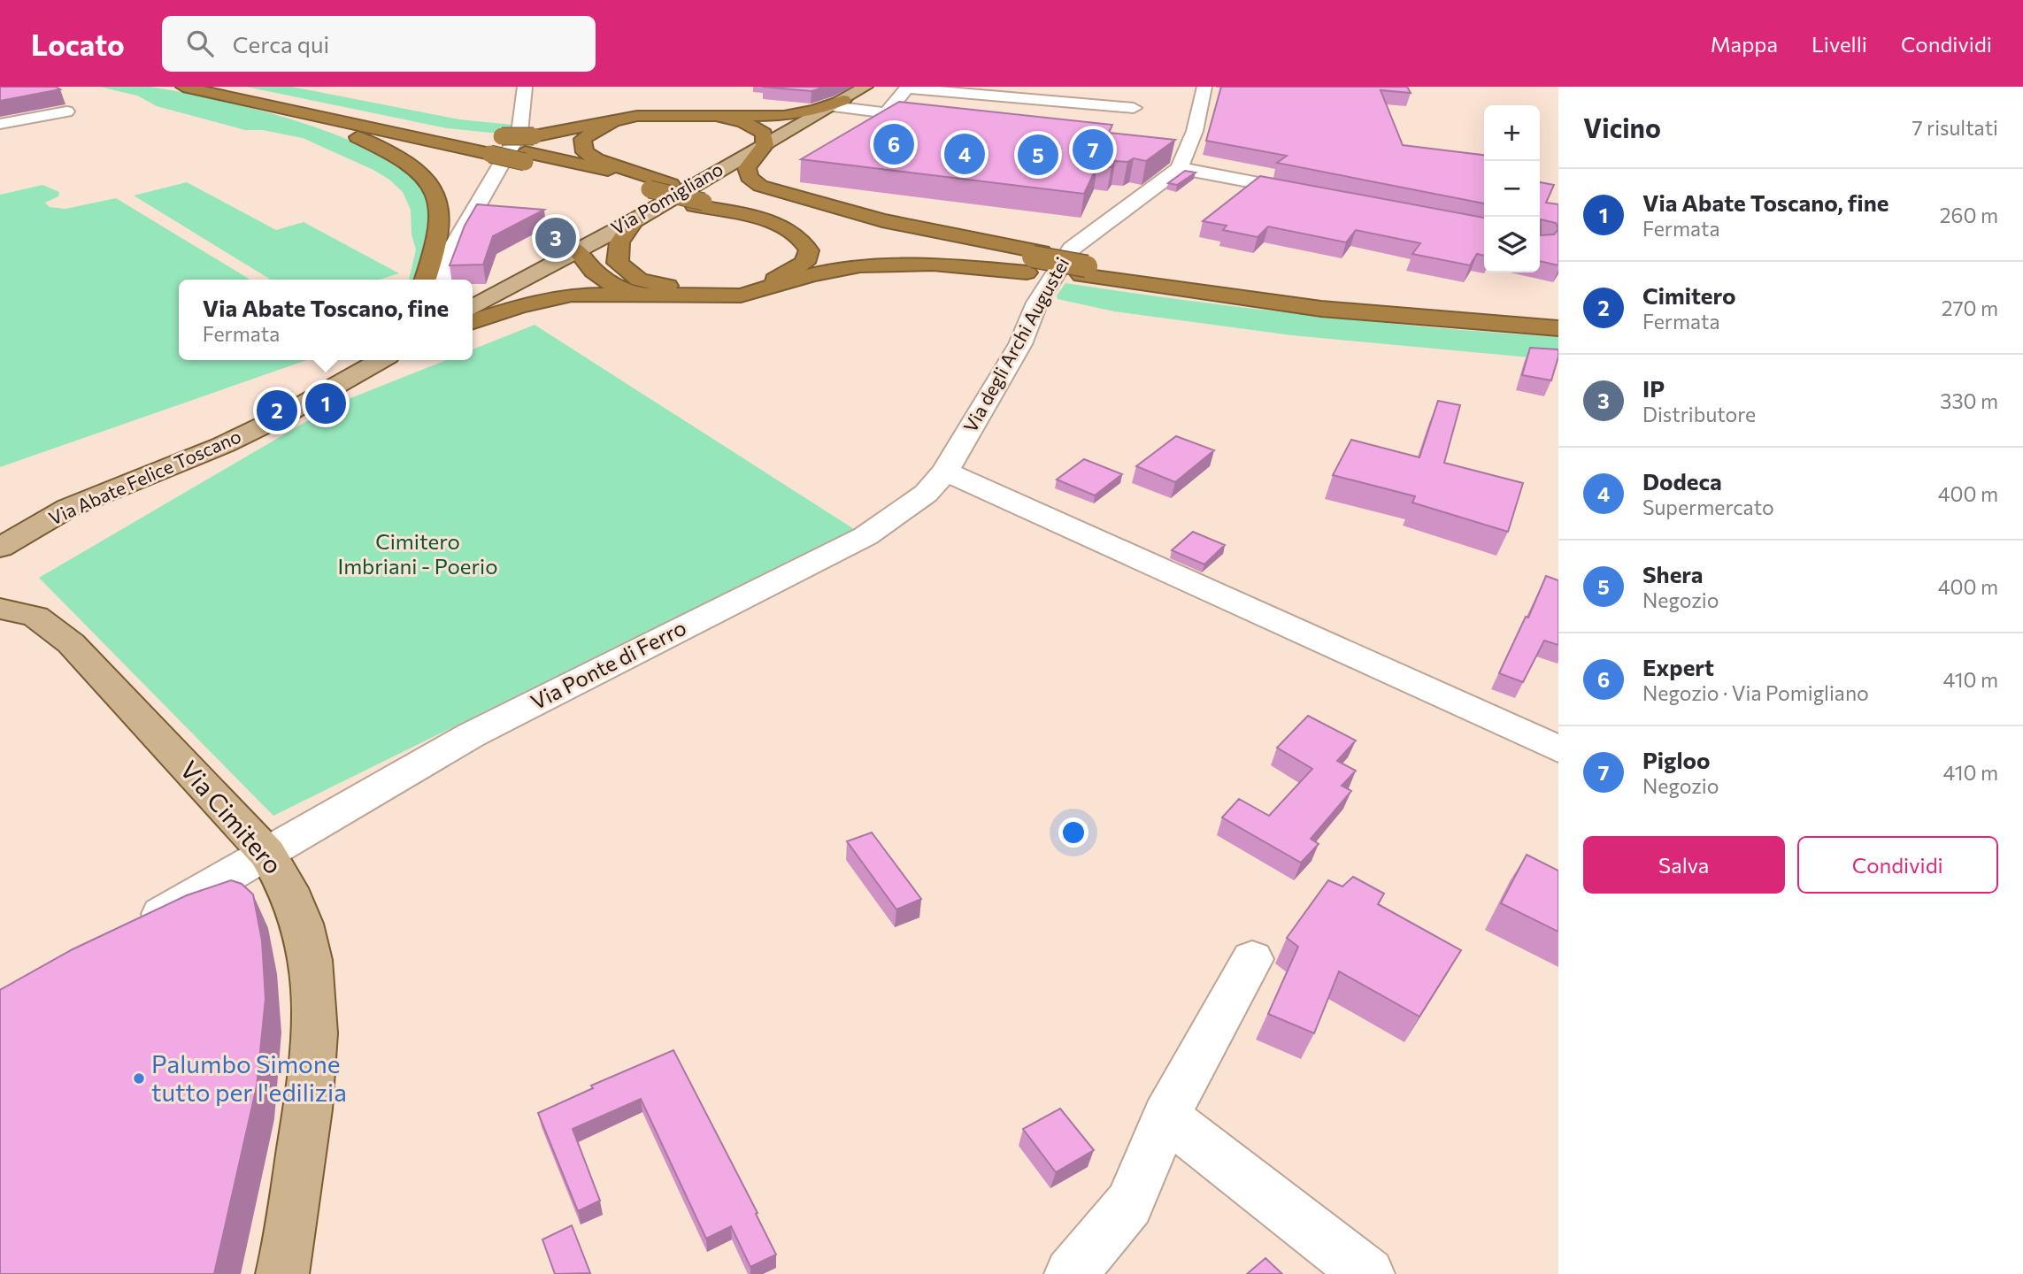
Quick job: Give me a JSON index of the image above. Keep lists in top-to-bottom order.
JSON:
{
  "streets": {
    "main road": ["Via Pomigliano", "Via Abate Felice Toscano", "Via Cimitero"],
    "street": ["Via degli Archi Augustei", "Via Ponte di Ferro"]
  },
  "crossings": [
    ["Via degli Archi Augustei", "Via Ponte di Ferro"],
    ["Via Ponte di Ferro", "Via Cimitero"]
  ],
  "parks": ["Cimitero Imbriani - Poerio"],
  "places": ["Palumbo Simone tutto per l'edilizia"],
  "page": {
    "header": "Locato",
    "search": "Cerca qui",
    "nav": ["Mappa", "Livelli", "Condividi"],
    "heading": ["Vicino", "7 risultati"],
    "map_buttons": ["+", "−"],
    "pins": [
      "6",
      "7",
      "4",
      "5",
      "3",
      "1",
      "2"
    ],
    "list": [
      {
        "mark": "1",
        "name": "Via Abate Toscano, fine",
        "note": "Fermata",
        "value": "260 m"
      },
      {
        "mark": "2",
        "name": "Cimitero",
        "note": "Fermata",
        "value": "270 m"
      },
      {
        "mark": "3",
        "name": "IP",
        "note": "Distributore",
        "value": "330 m"
      },
      {
        "mark": "4",
        "name": "Dodeca",
        "note": "Supermercato",
        "value": "400 m"
      },
      {
        "mark": "5",
        "name": "Shera",
        "note": "Negozio",
        "value": "400 m"
      },
      {
        "mark": "6",
        "name": "Expert",
        "note": "Negozio · Via Pomigliano",
        "value": "410 m"
      },
      {
        "mark": "7",
        "name": "Pigloo",
        "note": "Negozio",
        "value": "410 m"
      }
    ],
    "popup": ["Via Abate Toscano, fine", "Fermata"],
    "buttons": ["Salva", "Condividi"]
  }
}
